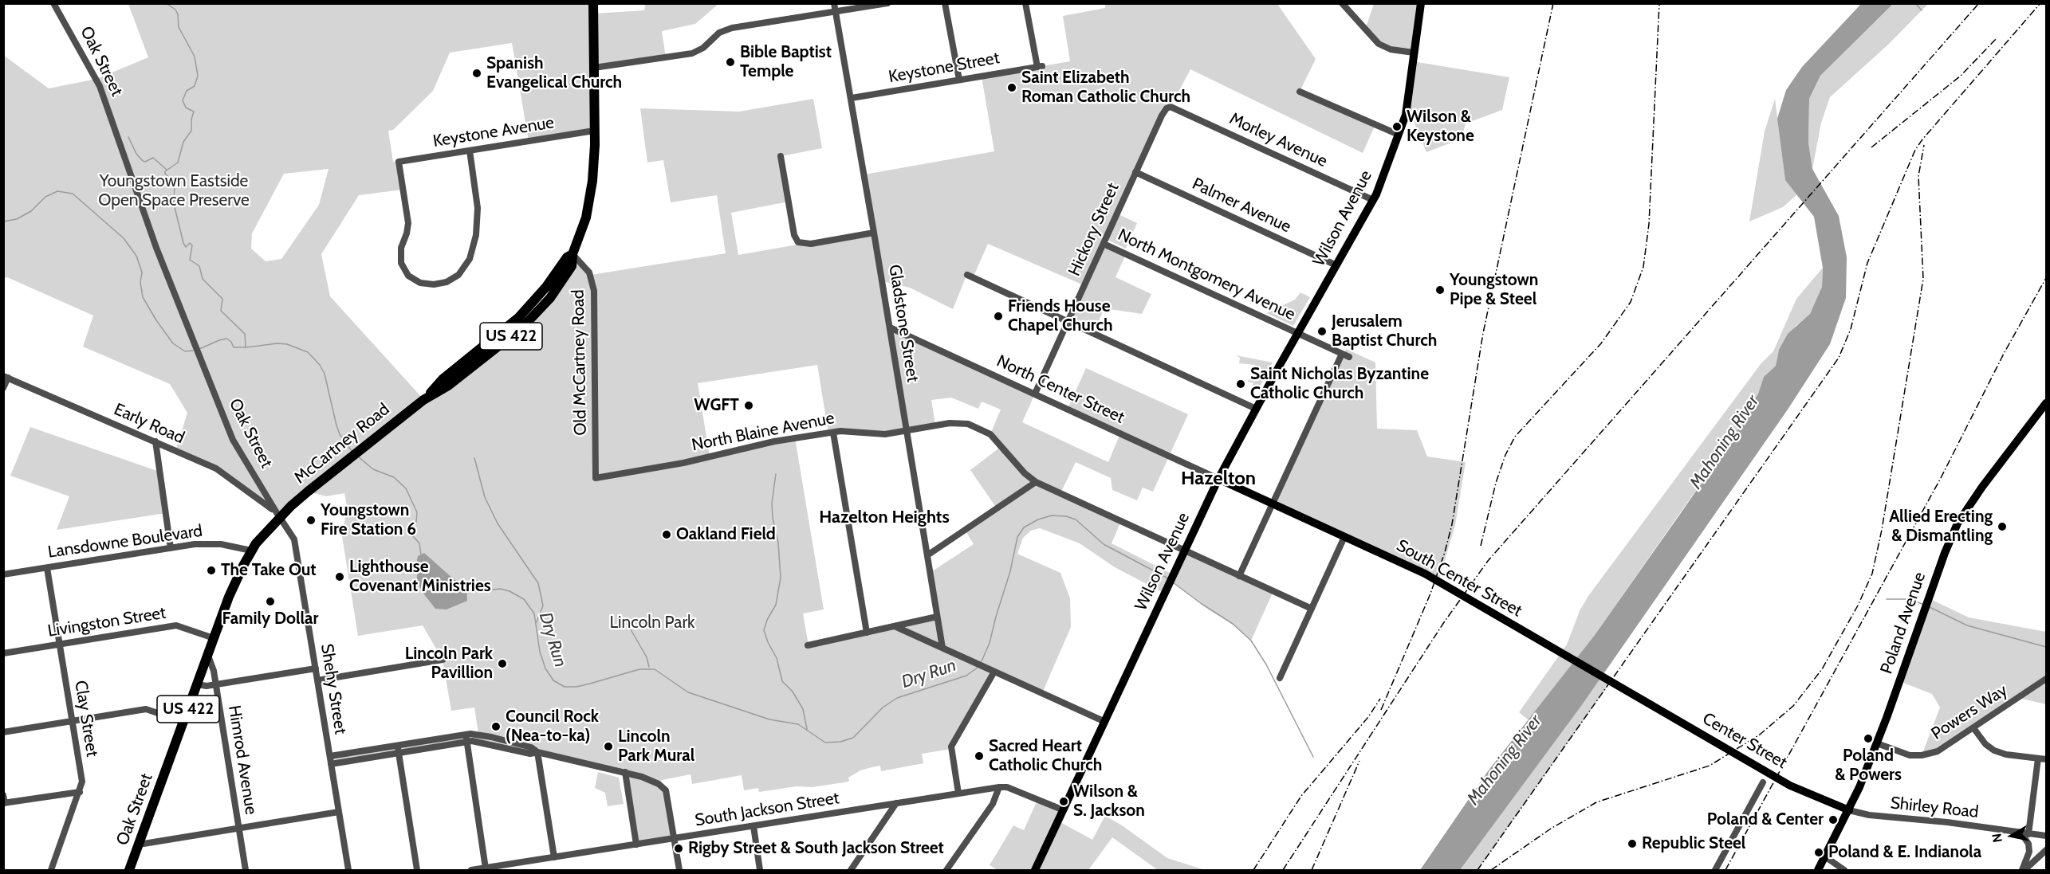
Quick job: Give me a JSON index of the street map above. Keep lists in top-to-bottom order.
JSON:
{
  "streets": {
    "highway": ["Oak Street", "US 422", "McCartney Road"],
    "main road": [
      "Wilson Avenue",
      "South Center Street",
      "Poland Avenue",
      "Center Street"
    ],
    "street": [
      "Keystone Street",
      "Keystone Avenue",
      "Morley Avenue",
      "Palmer Avenue",
      "Hickory Street",
      "North Montgomery Avenue",
      "Gladstone Street",
      "Old McCartney Road",
      "North Center Street",
      "Early Road",
      "North Blaine Avenue",
      "Lansdowne Boulevard",
      "Livingston Street",
      "Shehy Street",
      "Powers Way",
      "Clay Street",
      "Himrod Avenue",
      "Shirley Road",
      "South Jackson Street"
    ]
  },
  "crossings": [
    ["Oak Street", "Early Road"],
    ["Oak Street", "McCartney Road"],
    ["Oak Street", "Lansdowne Boulevard"],
    ["Oak Street", "Livingston Street"],
    ["Oak Street", "Shehy Street"],
    ["Oak Street", "Himrod Avenue"],
    ["Keystone Street", "Gladstone Street"],
    ["Keystone Avenue", "McCartney Road"],
    ["Morley Avenue", "Wilson Avenue"],
    ["Morley Avenue", "Hickory Street"],
    ["Palmer Avenue", "Wilson Avenue"],
    ["Palmer Avenue", "Hickory Street"],
    ["Wilson Avenue", "North Montgomery Avenue"],
    ["Wilson Avenue", "North Center Street"],
    ["Wilson Avenue", "North Blaine Avenue"],
    ["Wilson Avenue", "South Center Street"],
    ["Wilson Avenue", "South Jackson Street"],
    ["Hickory Street", "North Montgomery Avenue"],
    ["Hickory Street", "North Center Street"],
    ["North Montgomery Avenue", "South Center Street"],
    ["Gladstone Street", "North Center Street"],
    ["Gladstone Street", "North Blaine Avenue"],
    ["Old McCartney Road", "North Blaine Avenue"],
    ["Old McCartney Road", "McCartney Road"],
    ["North Center Street", "South Center Street"],
    ["Early Road", "McCartney Road"],
    ["Early Road", "Shehy Street"],
    ["McCartney Road", "Shehy Street"],
    ["Lansdowne Boulevard", "Clay Street"],
    ["South Center Street", "Center Street"],
    ["Livingston Street", "Clay Street"],
    ["Poland Avenue", "Powers Way"],
    ["Poland Avenue", "Center Street"],
    ["Poland Avenue", "Shirley Road"],
    ["Center Street", "Shirley Road"]
  ],
  "districts": ["Hazelton", "Hazelton Heights"],
  "water": ["Mahoning River", "Dry Run"],
  "parks": ["Youngstown Eastside Open Space Preserve", "Lincoln Park"],
  "places": [
    "Bible Baptist Temple",
    "Spanish Evangelical Church",
    "Saint Elizabeth Roman Catholic Church",
    "Wilson & Keystone",
    "Youngstown Pipe & Steel",
    "Friends House Chapel Church",
    "Jerusalem Baptist Church",
    "Saint Nicholas Byzantine Catholic Church",
    "WGFT",
    "Youngstown Fire Station 6",
    "Allied Erecting & Dismantling",
    "Oakland Field",
    "The Take Out",
    "Lighthouse Covenant Ministries",
    "Family Dollar",
    "Lincoln Park Pavillion",
    "Council Rock (Nea-to-ka)",
    "Poland & Powers",
    "Lincoln Park Mural",
    "Sacred Heart Catholic Church",
    "Wilson & S. Jackson",
    "Poland & Center",
    "Republic Steel",
    "Rigby Street & South Jackson Street",
    "Poland & E. Indianola"
  ],
  "north": "left"
}
